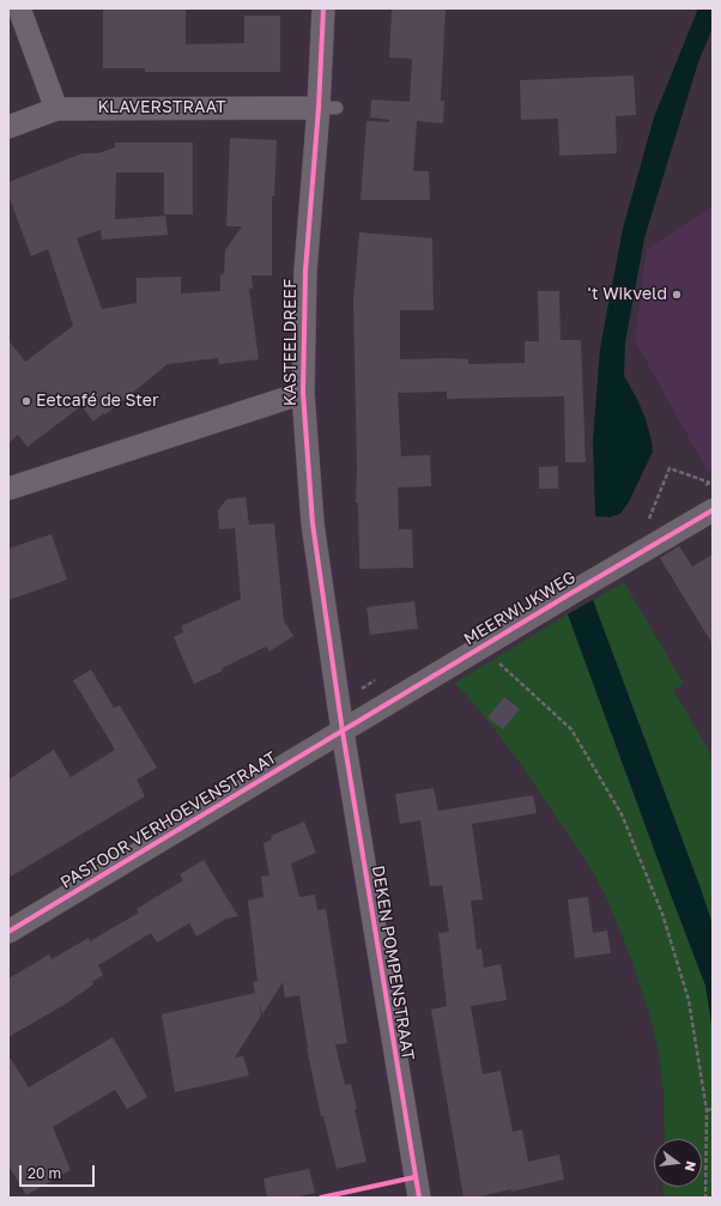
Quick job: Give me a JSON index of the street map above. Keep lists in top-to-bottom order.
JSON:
{
  "streets": {
    "street": [
      "KLAVERSTRAAT",
      "KASTEELDREEF",
      "MEERWIJKWEG",
      "PASTOOR VERHOEVENSTRAAT",
      "DEKEN POMPENSTRAAT"
    ]
  },
  "crossings": [
    ["KLAVERSTRAAT", "KASTEELDREEF"],
    ["KASTEELDREEF", "MEERWIJKWEG"],
    ["KASTEELDREEF", "PASTOOR VERHOEVENSTRAAT"],
    ["KASTEELDREEF", "DEKEN POMPENSTRAAT"],
    ["MEERWIJKWEG", "PASTOOR VERHOEVENSTRAAT"],
    ["MEERWIJKWEG", "DEKEN POMPENSTRAAT"],
    ["PASTOOR VERHOEVENSTRAAT", "DEKEN POMPENSTRAAT"]
  ],
  "places": ["'t Wikveld", "Eetcafé de Ster"],
  "scale_bar": "20 m",
  "north": "right"
}
